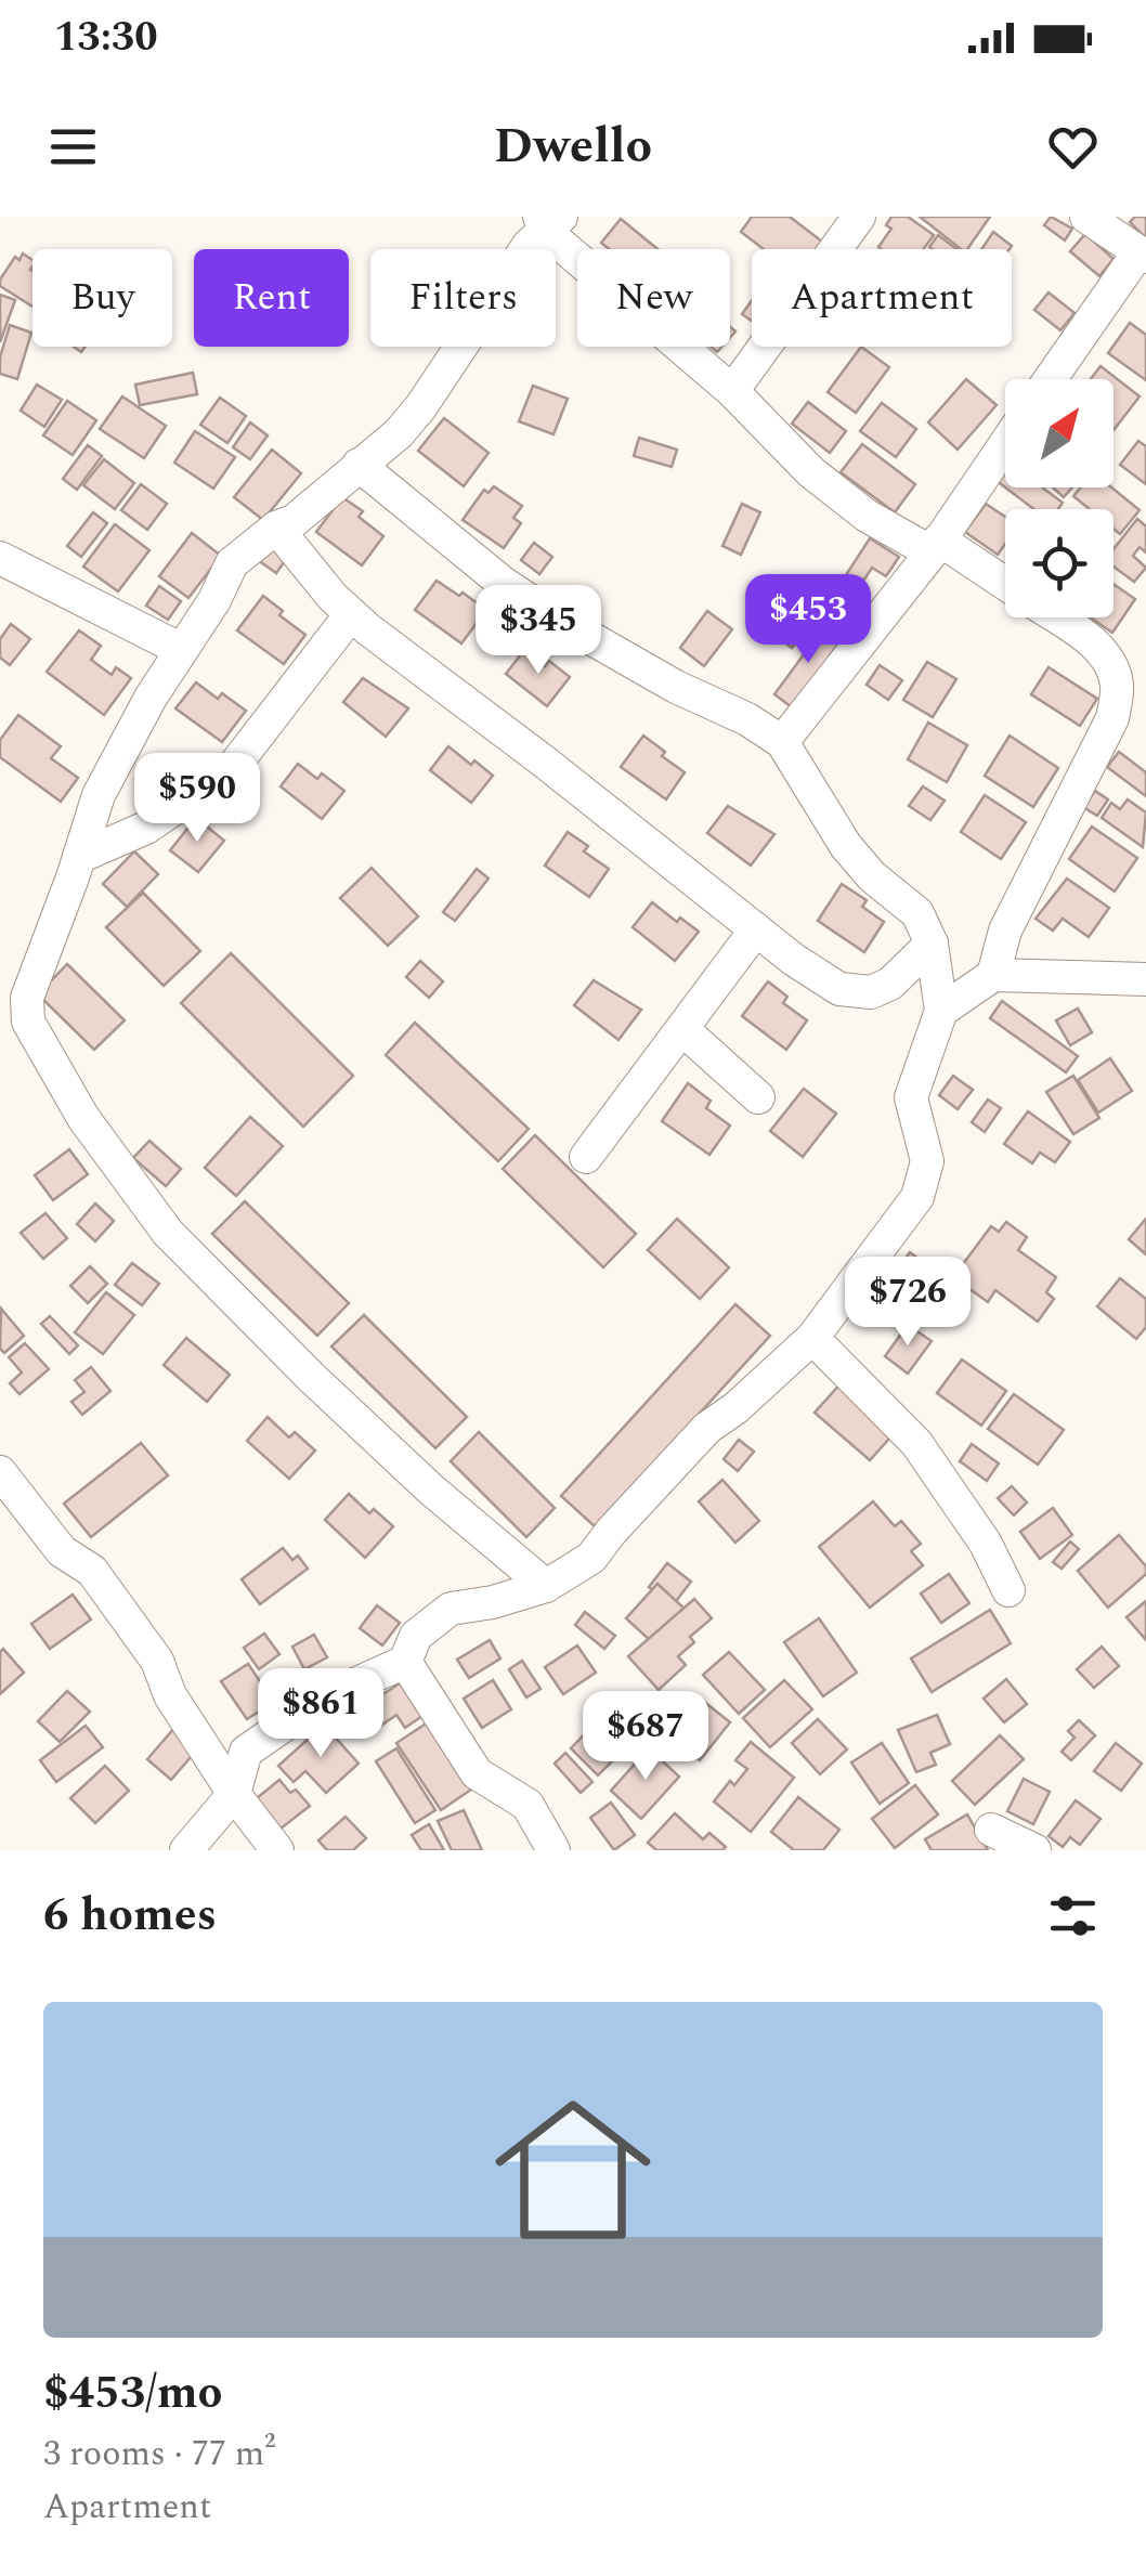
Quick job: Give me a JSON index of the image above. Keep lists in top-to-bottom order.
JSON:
{
  "north": "top right",
  "page": {
    "status": "13:30",
    "header": "Dwello",
    "chip": [
      "Buy",
      "Rent",
      "Filters",
      "New",
      "Apartment"
    ],
    "price": [
      "$453",
      "$345",
      "$590",
      "$726",
      "$861",
      "$687"
    ],
    "heading": "6 homes",
    "list": [
      {
        "name": "$453/mo",
        "note": "3 rooms · 77 m² · Apartment"
      }
    ]
  }
}
